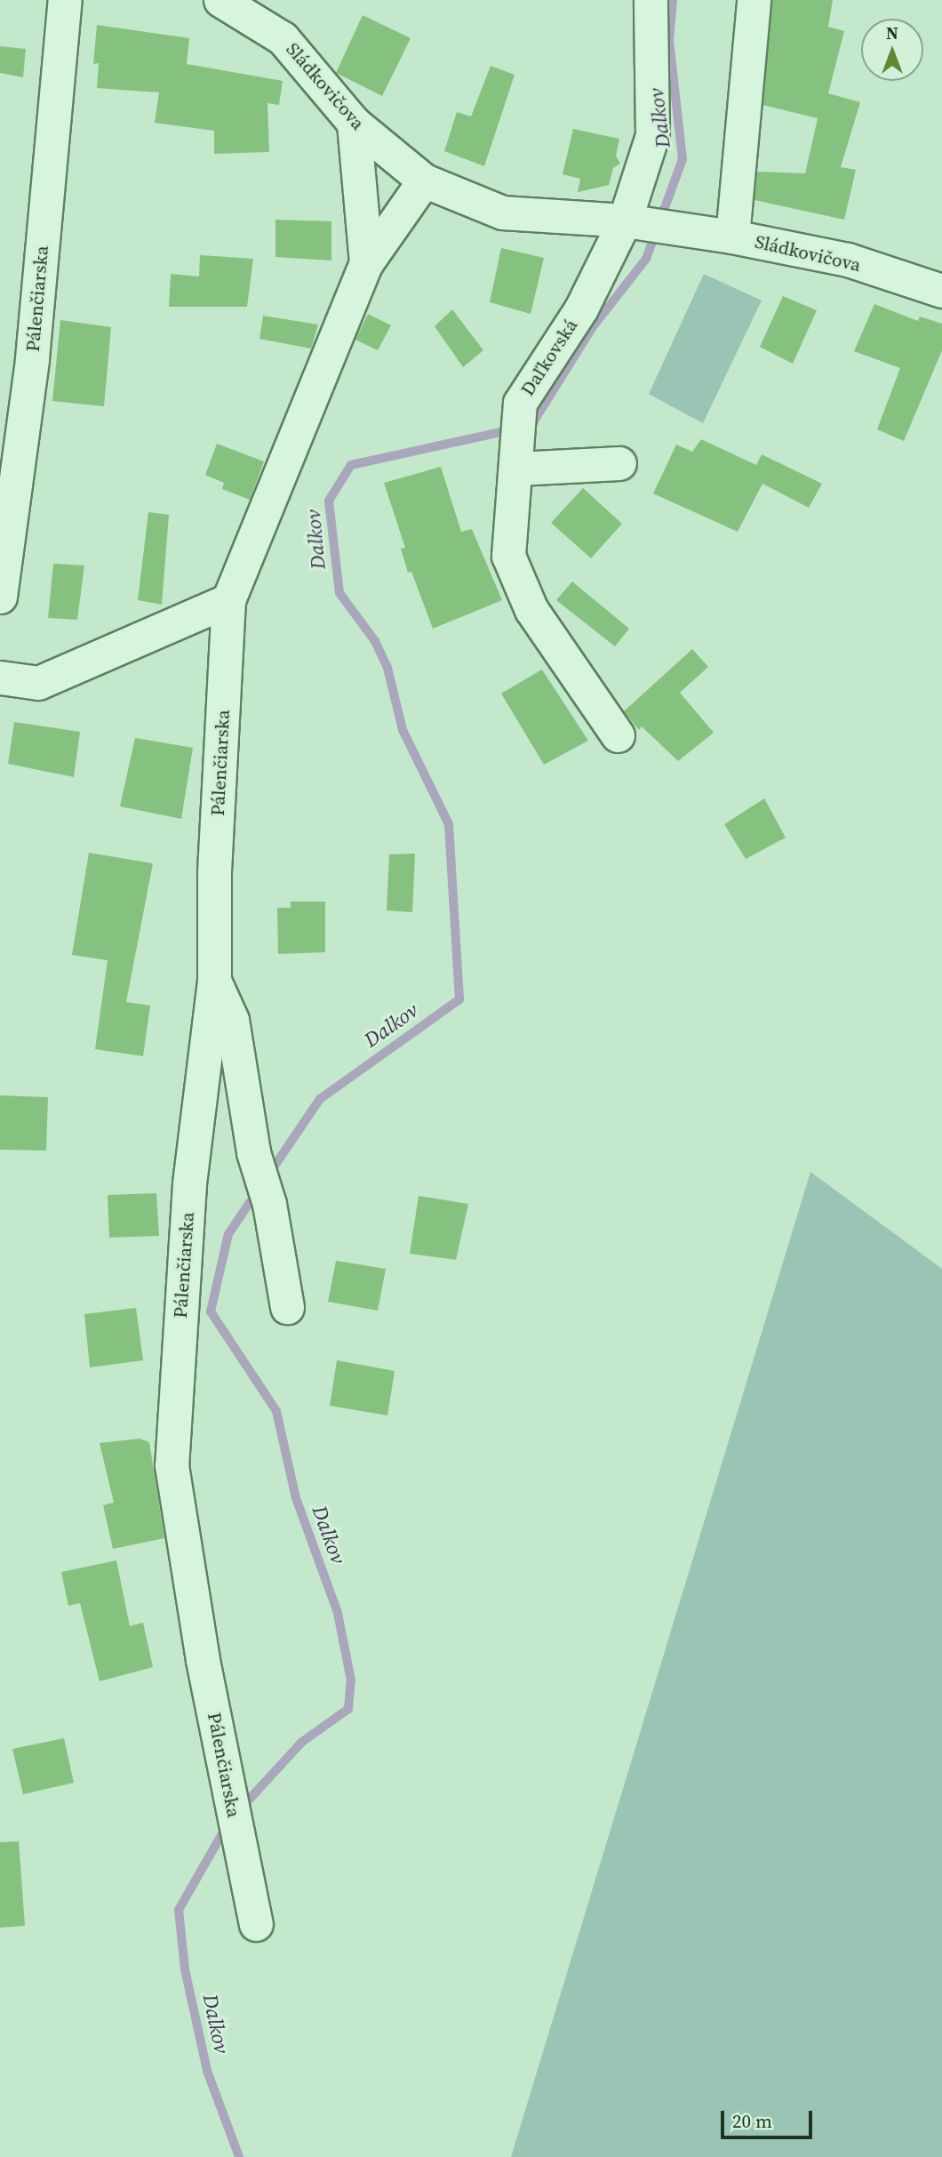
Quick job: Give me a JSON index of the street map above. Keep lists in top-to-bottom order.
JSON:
{
  "streets": {
    "street": ["Sládkovičova", "Pálenčiarska", "Daľkovská"]
  },
  "crossings": [
    ["Sládkovičova", "Pálenčiarska"],
    ["Sládkovičova", "Daľkovská"]
  ],
  "water": ["Dalkov"],
  "scale_bar": "20 m",
  "north": "top"
}
